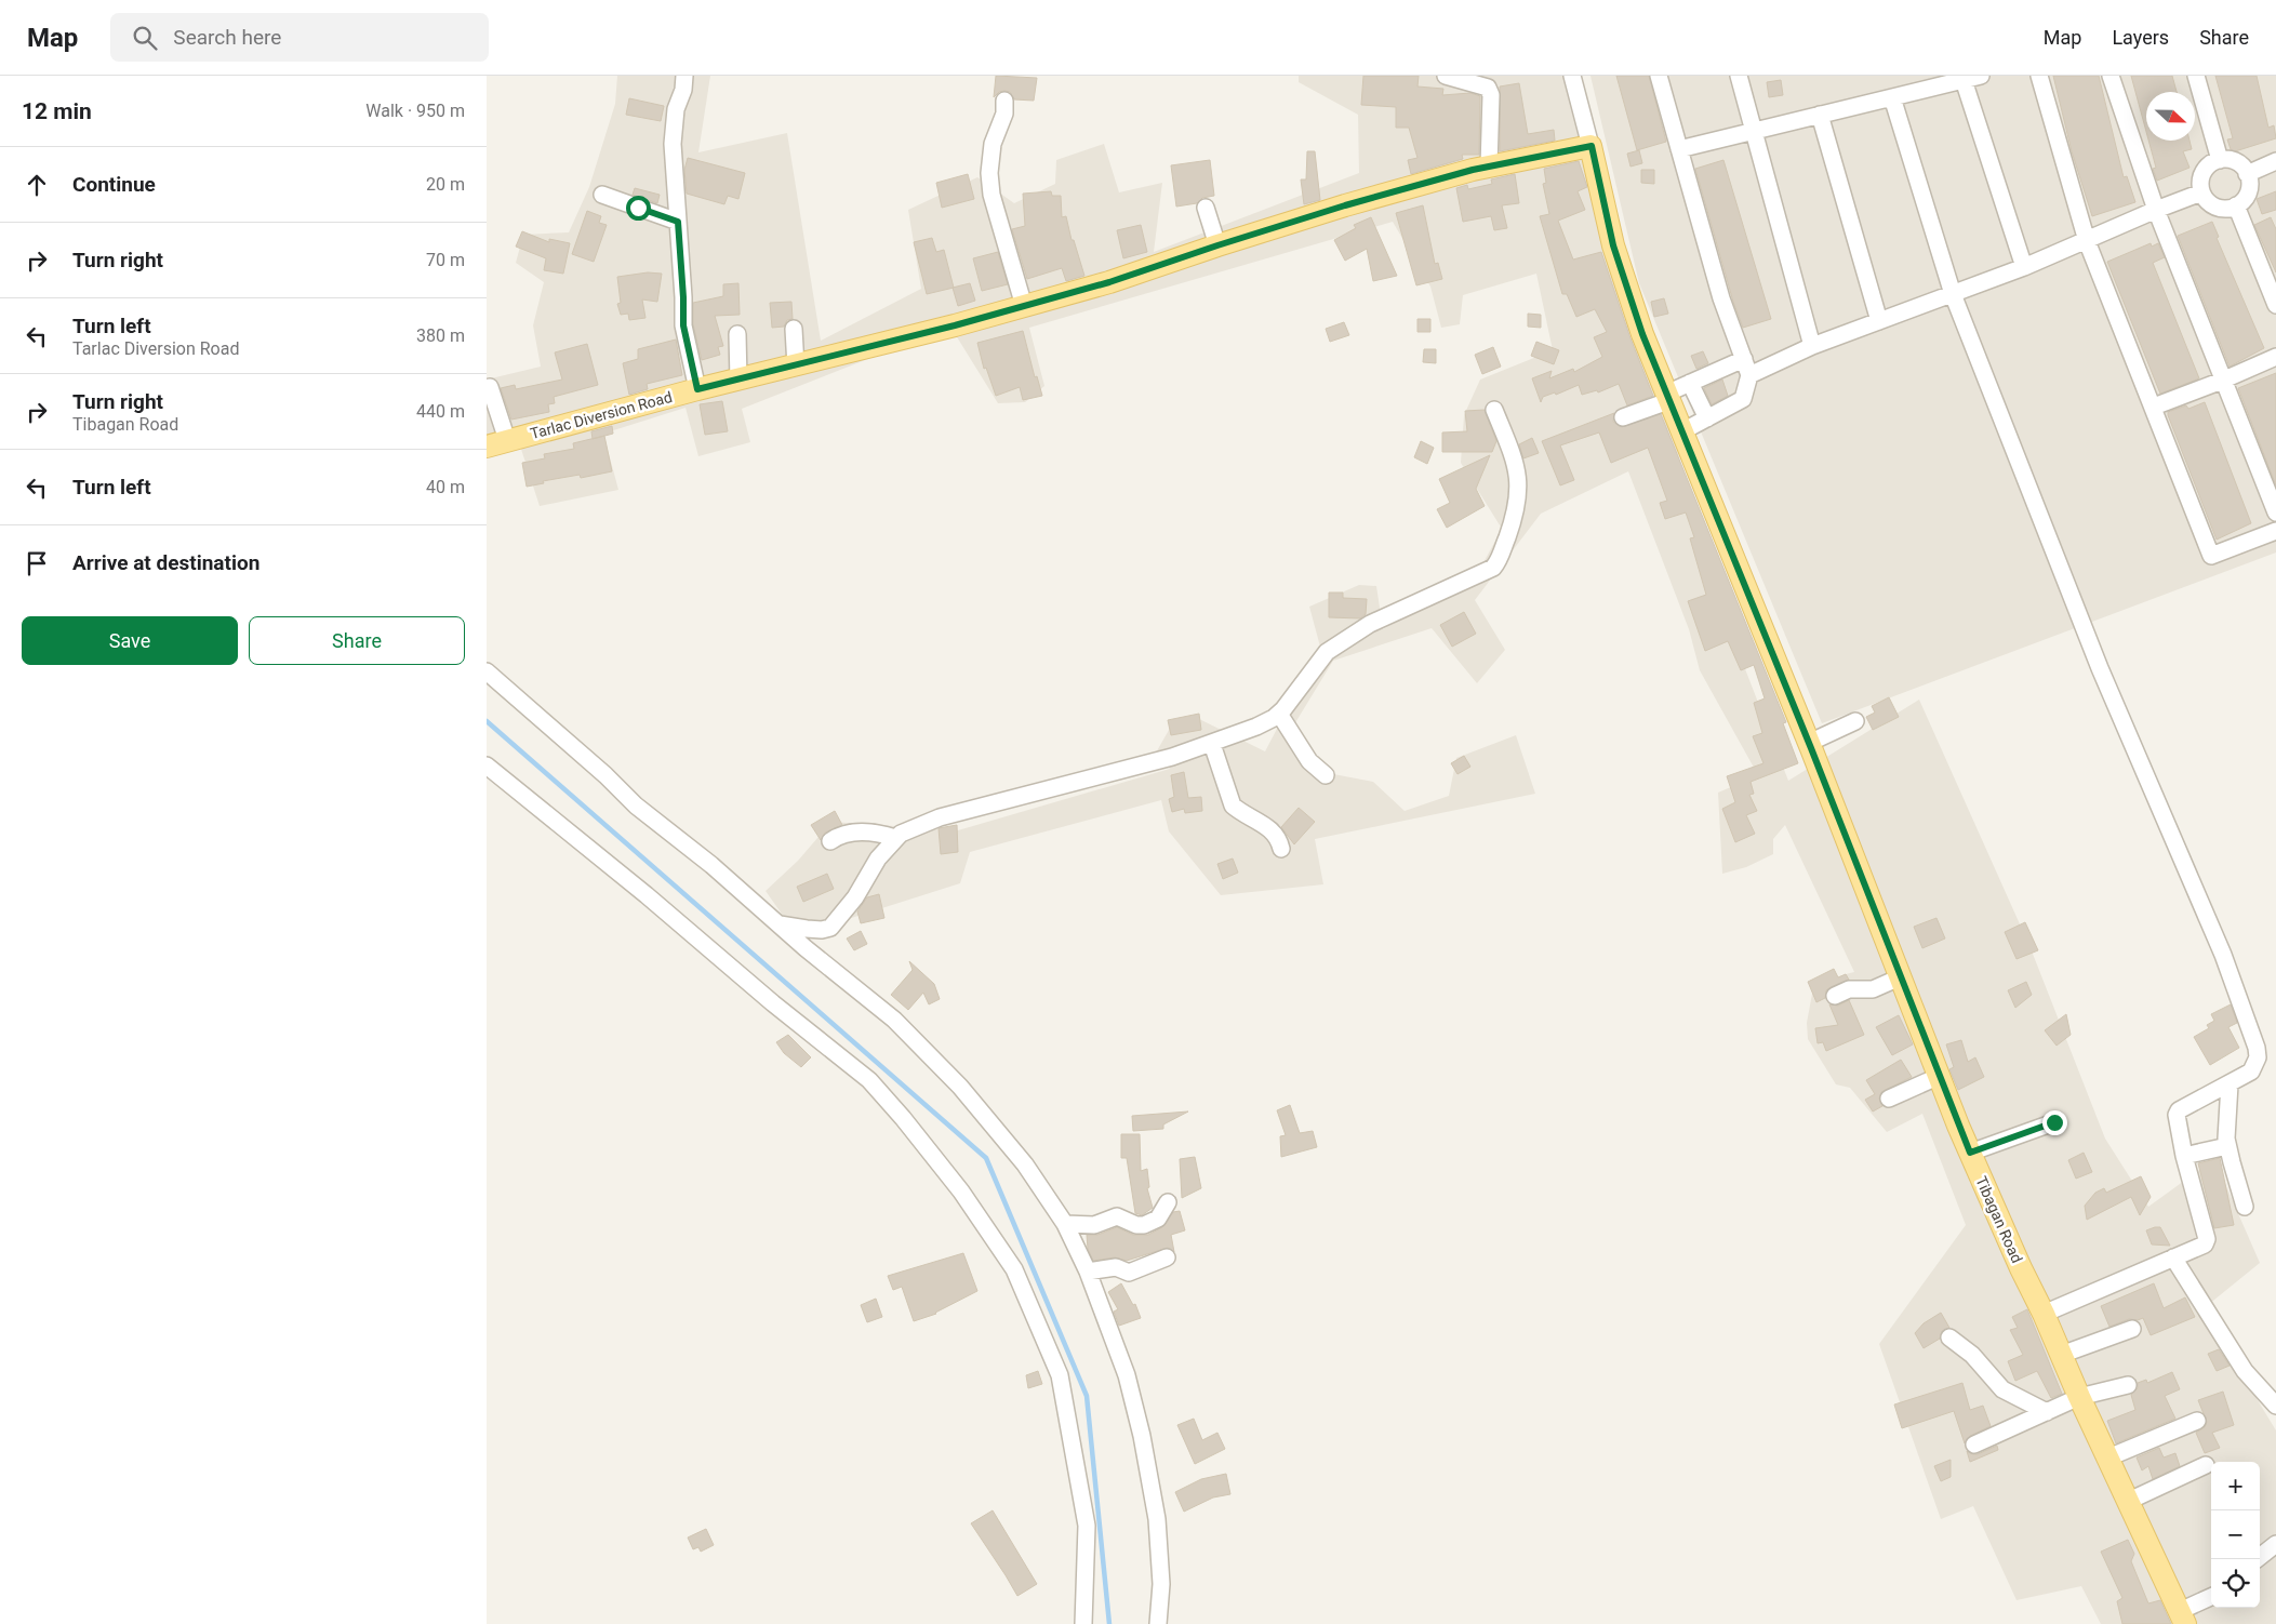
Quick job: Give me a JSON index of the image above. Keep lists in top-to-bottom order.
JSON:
{
  "streets": {
    "main road": ["Tarlac Diversion Road", "Tibagan Road"]
  },
  "crossings": [
    ["Tarlac Diversion Road", "Tibagan Road"]
  ],
  "north": "right",
  "page": {
    "header": "Map",
    "search": "Search here",
    "nav": ["Map", "Layers", "Share"],
    "heading": ["12 min", "Walk · 950 m"],
    "list": [
      ["Continue", "20 m"],
      ["Turn right", "70 m"],
      ["Turn left", "Tarlac Diversion Road", "380 m"],
      ["Turn right", "Tibagan Road", "440 m"],
      ["Turn left", "40 m"],
      "Arrive at destination"
    ],
    "buttons": ["Save", "Share"],
    "map_buttons": ["+", "−"]
  }
}
